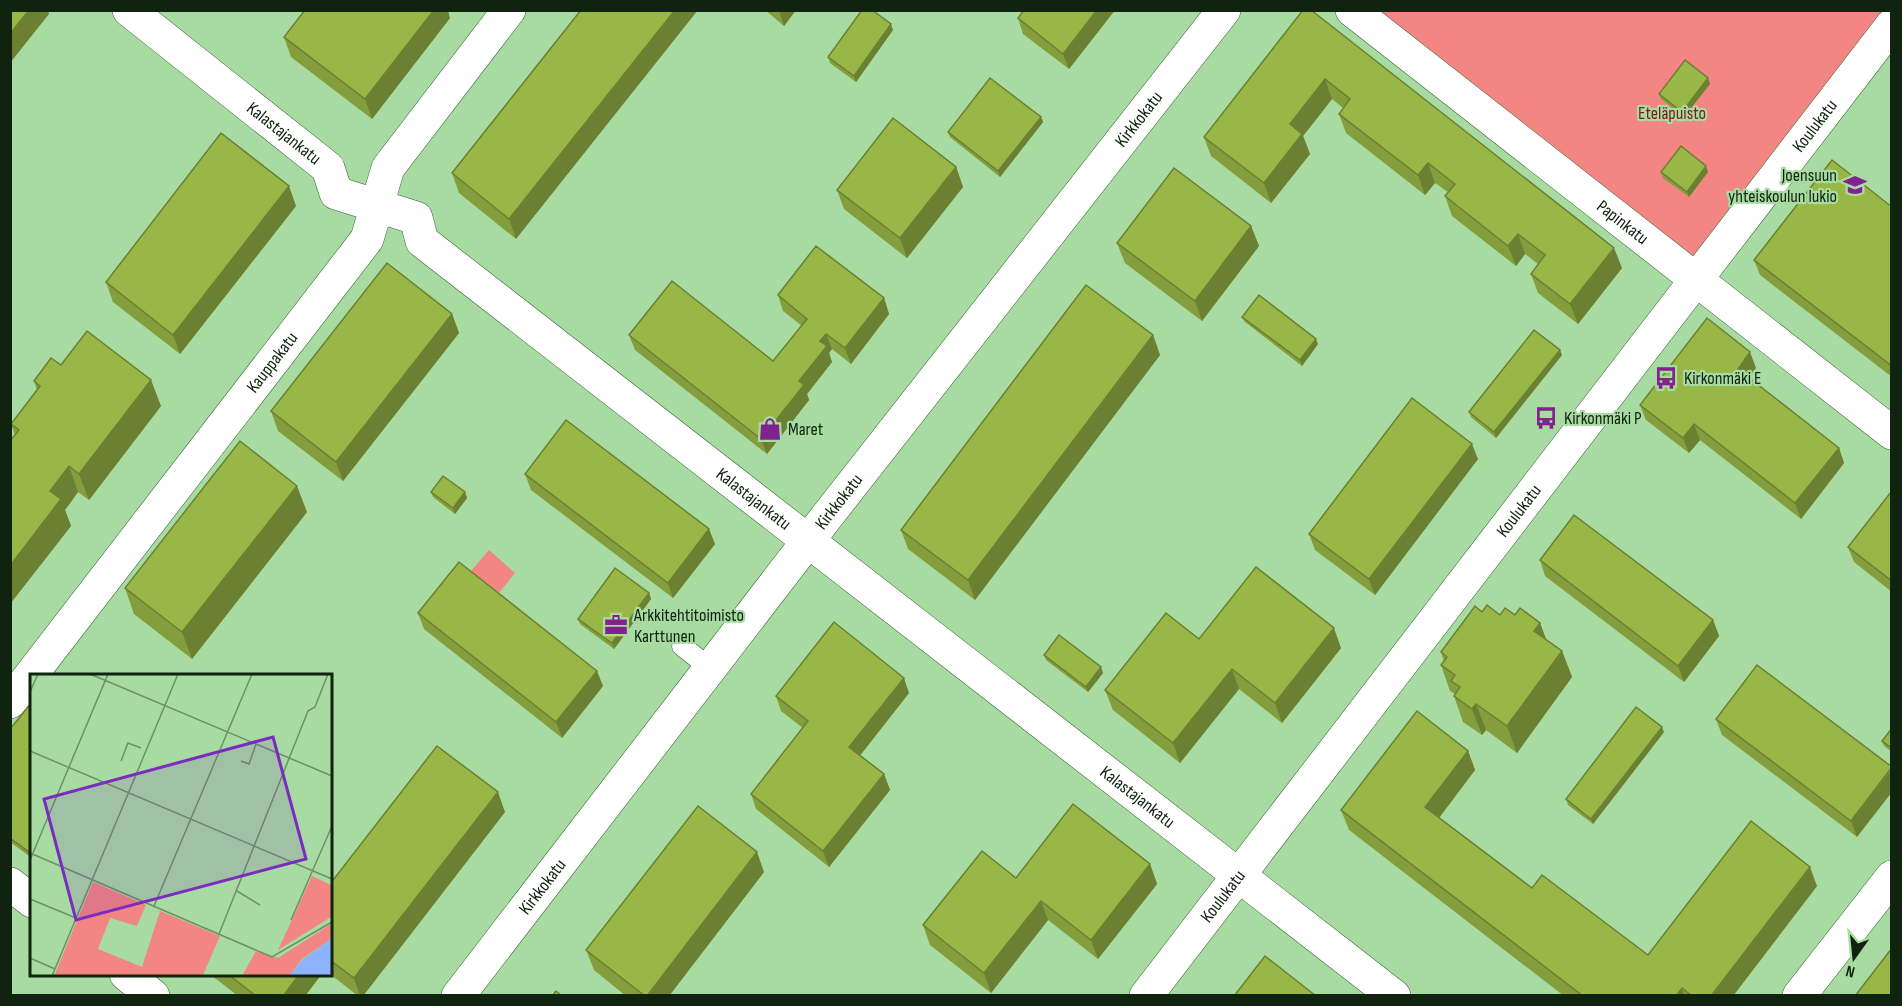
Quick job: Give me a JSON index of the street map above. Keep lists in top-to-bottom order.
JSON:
{
  "streets": {
    "street": [
      "Kirkkokatu",
      "Koulukatu",
      "Kalastajankatu",
      "Papinkatu",
      "Kauppakatu"
    ]
  },
  "crossings": [
    ["Kirkkokatu", "Kalastajankatu"],
    ["Koulukatu", "Kalastajankatu"],
    ["Koulukatu", "Papinkatu"],
    ["Kalastajankatu", "Kauppakatu"]
  ],
  "parks": ["Eteläpuisto"],
  "places": {
    "school or university": ["Joensuun yhteiskoulun lukio"],
    "bus stop": ["Kirkonmäki E", "Kirkonmäki P"],
    "shop": ["Maret"],
    "office": ["Arkkitehtitoimisto Karttunen"]
  },
  "north": "bottom"
}
